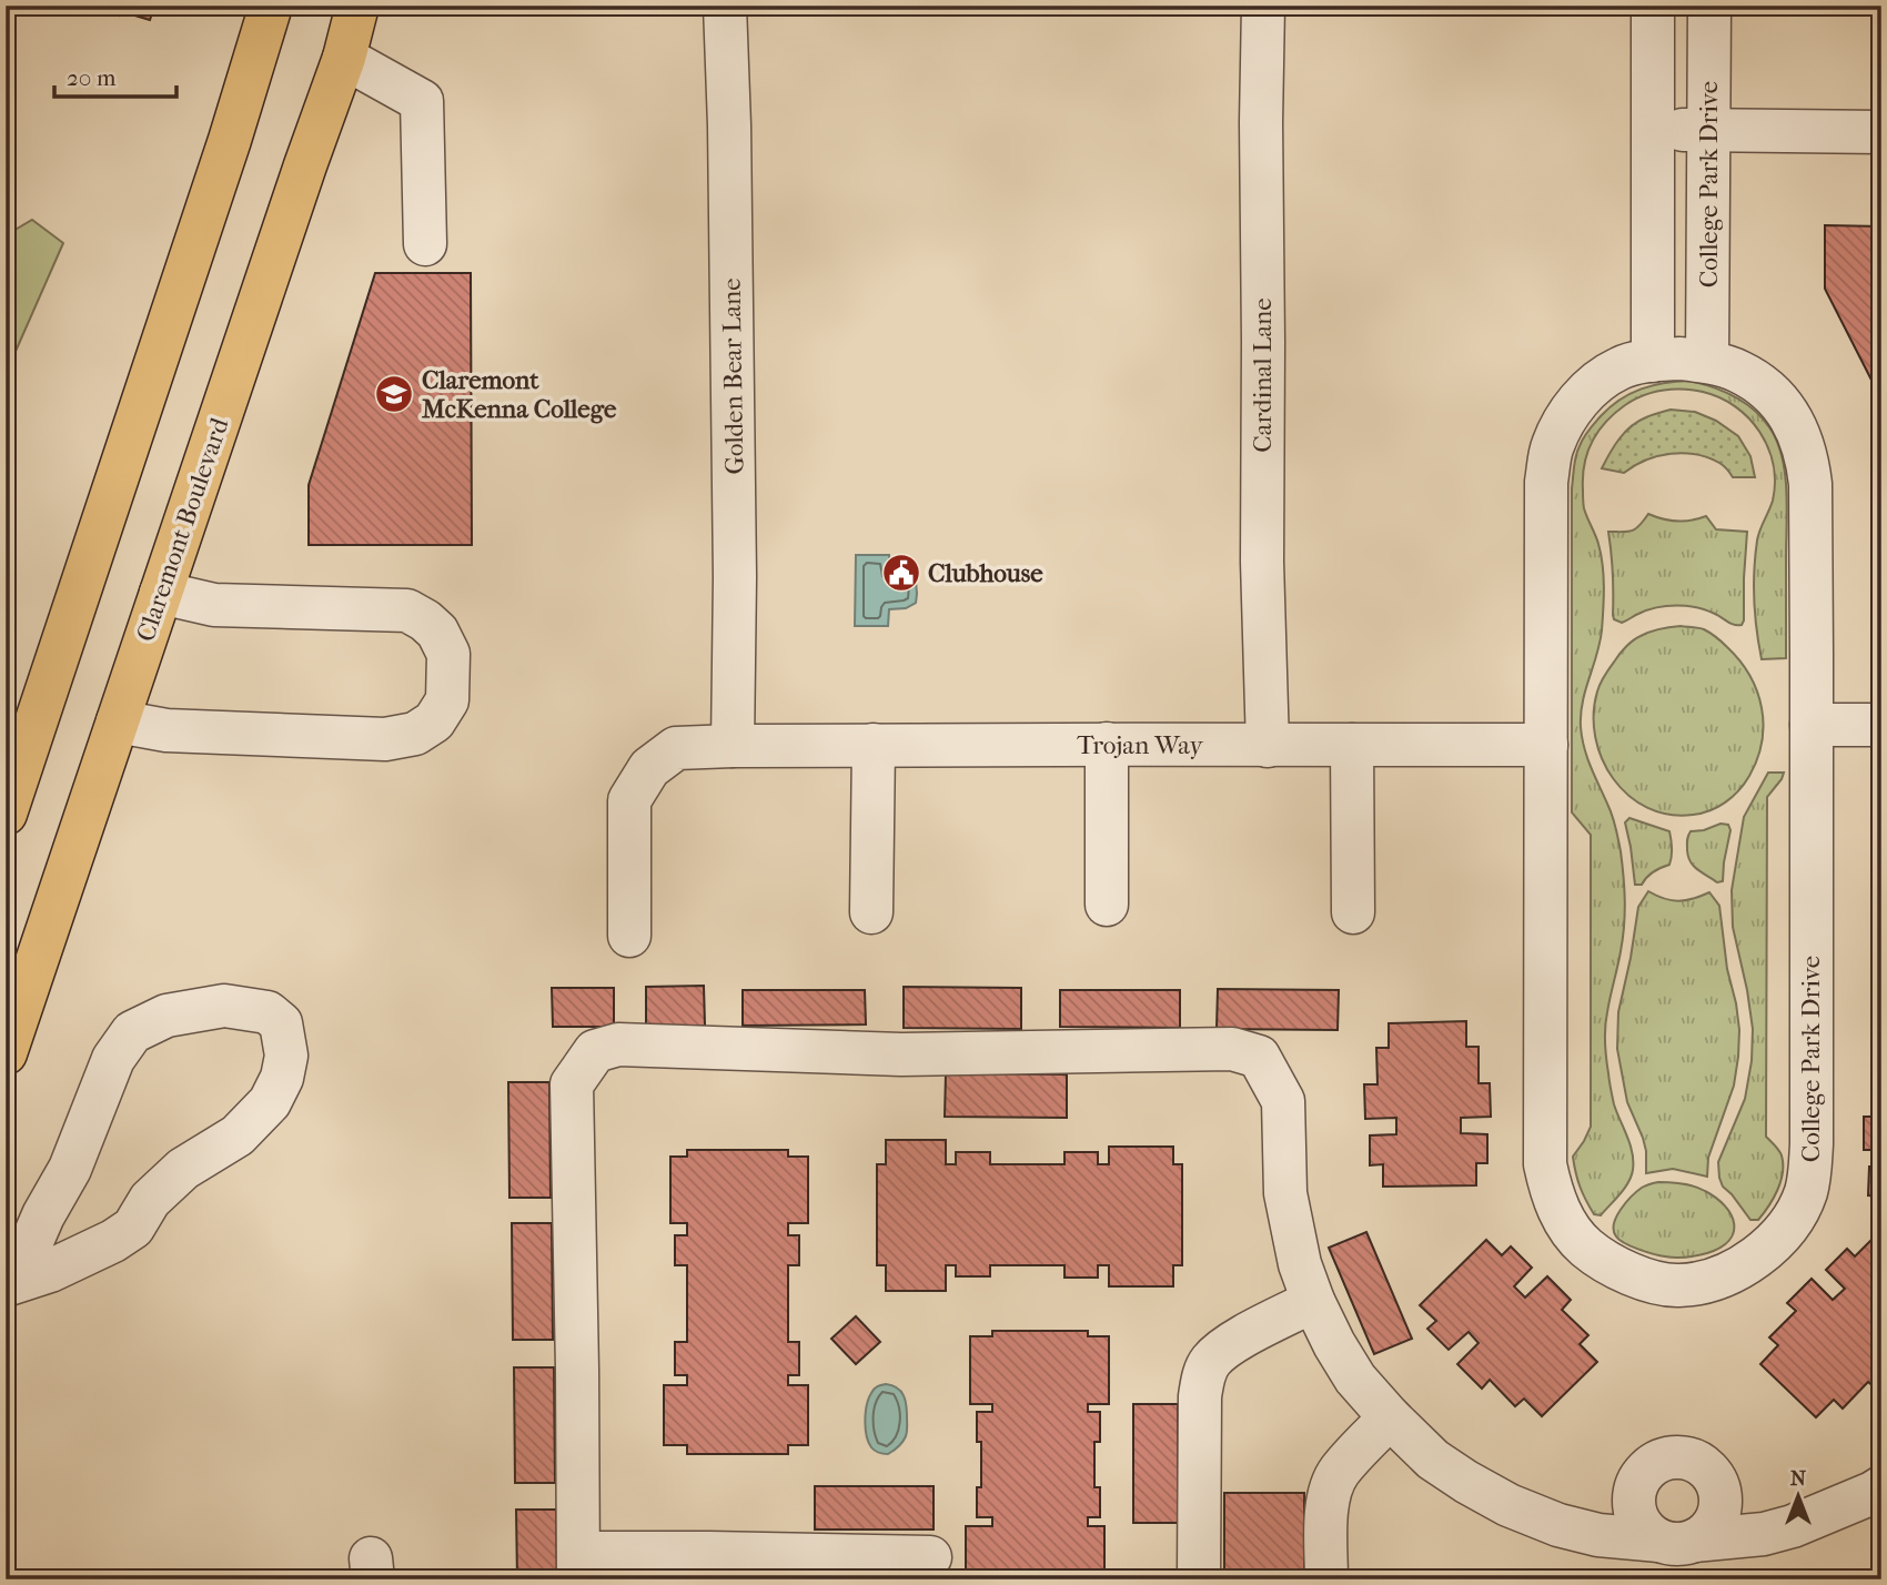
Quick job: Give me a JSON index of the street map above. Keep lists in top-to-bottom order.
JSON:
{
  "streets": {
    "main road": ["Claremont Boulevard"],
    "street": [
      "College Park Drive",
      "Cardinal Lane",
      "Golden Bear Lane",
      "Trojan Way"
    ]
  },
  "crossings": [
    ["College Park Drive", "Trojan Way"],
    ["Cardinal Lane", "Trojan Way"],
    ["Golden Bear Lane", "Trojan Way"]
  ],
  "places": {
    "school or university": ["Claremont McKenna College"],
    "public building": ["Clubhouse"]
  },
  "scale_bar": "20 m",
  "north": "top"
}
